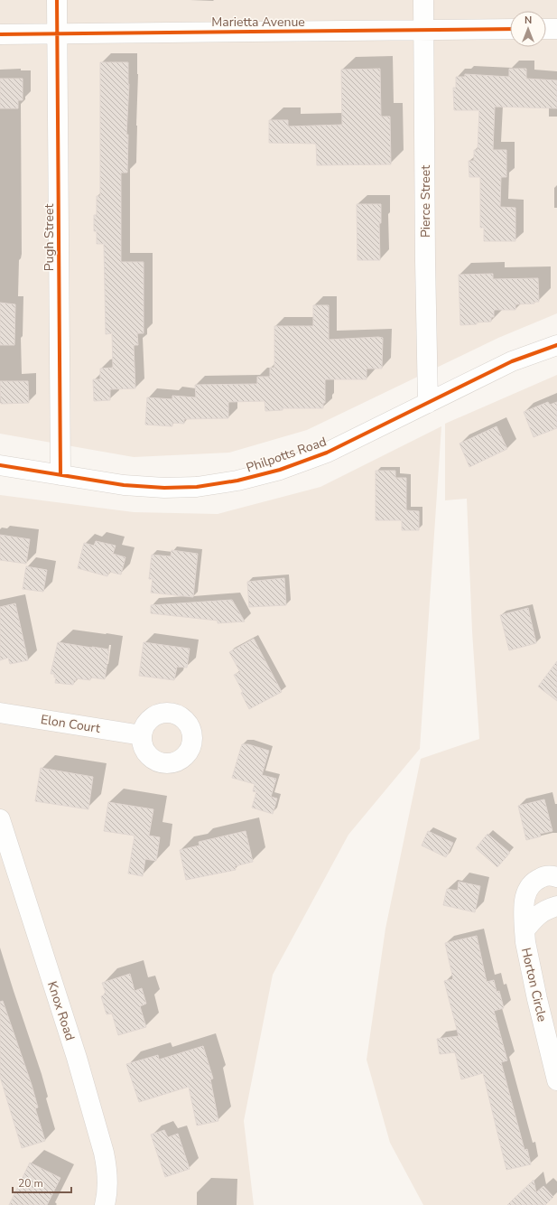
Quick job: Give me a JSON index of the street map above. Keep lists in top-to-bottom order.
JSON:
{
  "streets": {
    "street": [
      "Marietta Avenue",
      "Pierce Street",
      "Pugh Street",
      "Philpotts Road",
      "Elon Court",
      "Horton Circle",
      "Knox Road"
    ]
  },
  "crossings": [
    ["Marietta Avenue", "Pierce Street"],
    ["Marietta Avenue", "Pugh Street"],
    ["Pierce Street", "Philpotts Road"],
    ["Pugh Street", "Philpotts Road"]
  ],
  "scale_bar": "20 m",
  "north": "top"
}
